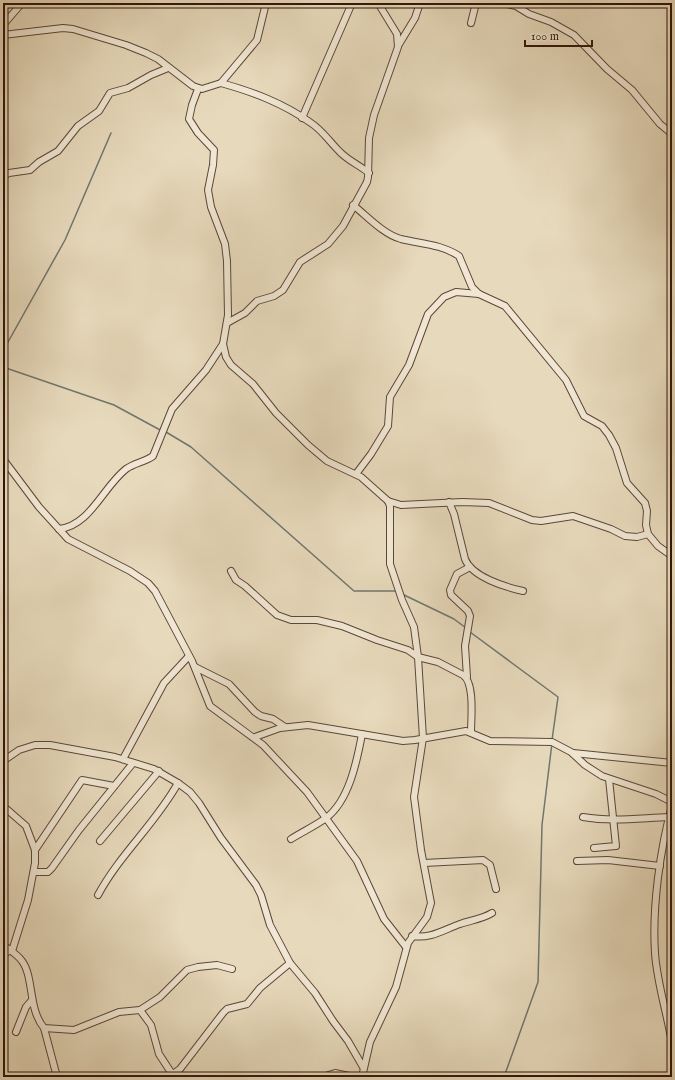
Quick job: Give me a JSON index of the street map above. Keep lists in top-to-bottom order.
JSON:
{
  "scale_bar": "100 m"
}
